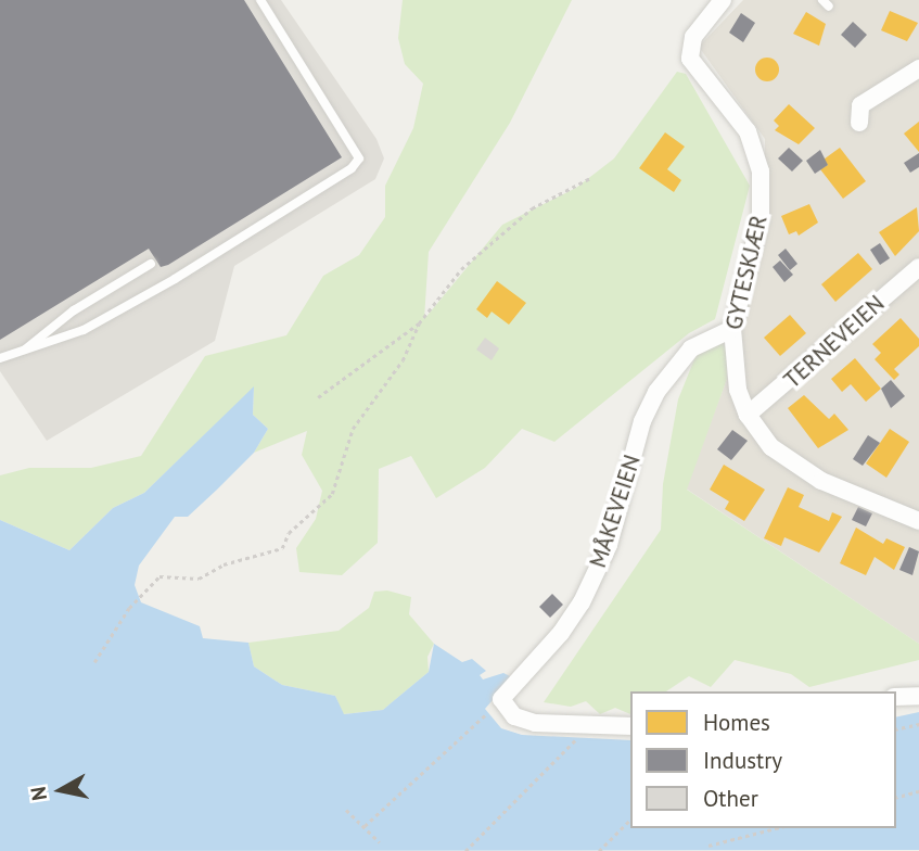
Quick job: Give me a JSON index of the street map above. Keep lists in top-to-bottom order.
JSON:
{
  "streets": {
    "street": ["GYTESKJÆR", "TERNEVEIEN", "MÅKEVEIEN"]
  },
  "crossings": [
    ["GYTESKJÆR", "TERNEVEIEN"],
    ["GYTESKJÆR", "MÅKEVEIEN"]
  ],
  "legend": ["Homes", "Industry", "Other"],
  "north": "left"
}
